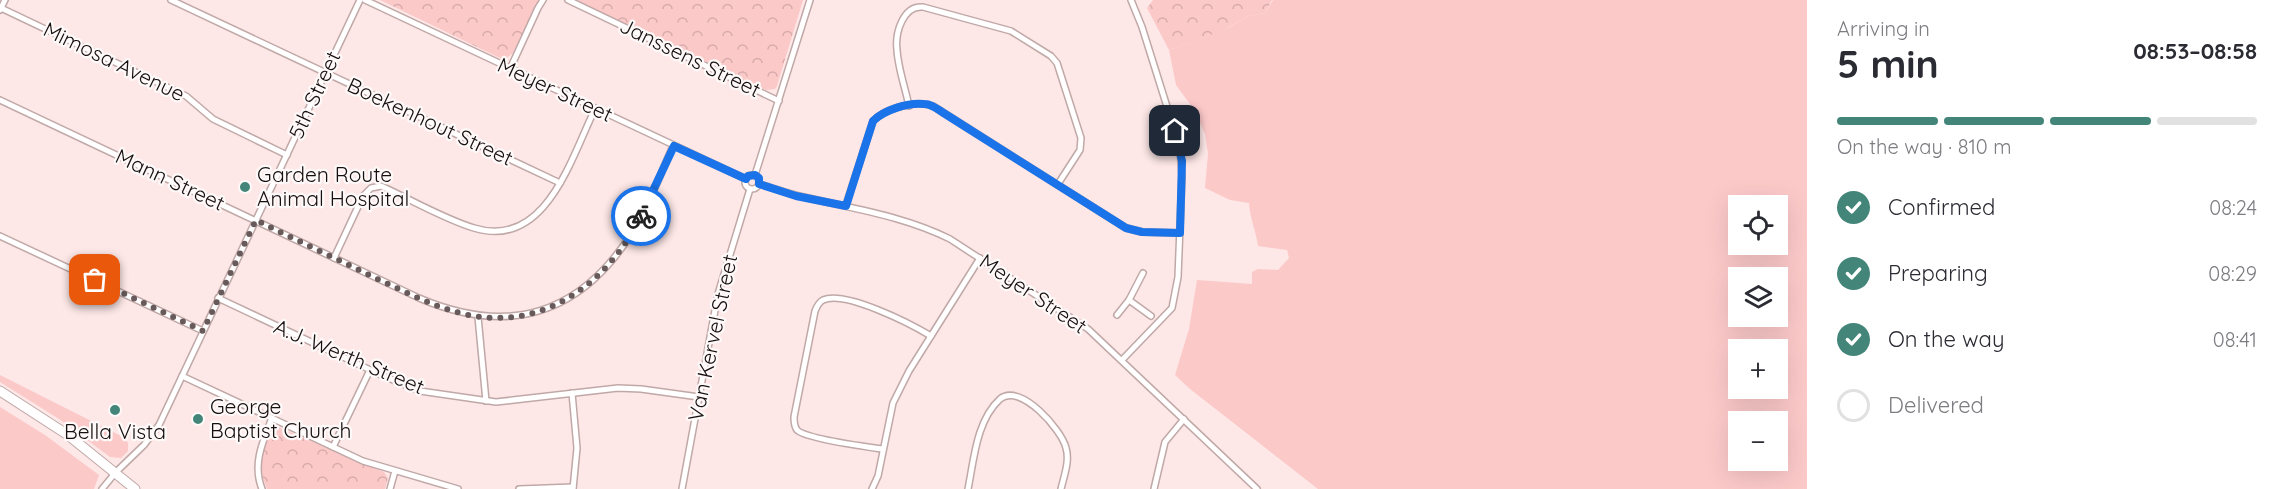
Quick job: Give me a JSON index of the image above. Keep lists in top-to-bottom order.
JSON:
{
  "streets": {
    "street": [
      "Janssens Street",
      "Mimosa Avenue",
      "Meyer Street",
      "5th Street",
      "Boekenhout Street",
      "Mann Street",
      "Van Kervel Street",
      "A.J. Werth Street"
    ]
  },
  "crossings": [
    ["Mimosa Avenue", "5th Street"],
    ["Meyer Street", "Mann Street"],
    ["Meyer Street", "Van Kervel Street"],
    ["5th Street", "Boekenhout Street"],
    ["5th Street", "Mann Street"],
    ["5th Street", "A.J. Werth Street"],
    ["Van Kervel Street", "A.J. Werth Street"]
  ],
  "places": ["Garden Route Animal Hospital", "Bella Vista", "George Baptist Church"],
  "page": {
    "heading": ["5 min", "Arriving in", "08:53–08:58"],
    "bar": "On the way · 810 m",
    "list": [
      ["Confirmed", "08:24"],
      ["Preparing", "08:29"],
      ["On the way", "08:41"],
      "Delivered"
    ],
    "map_buttons": ["+", "−"]
  }
}
